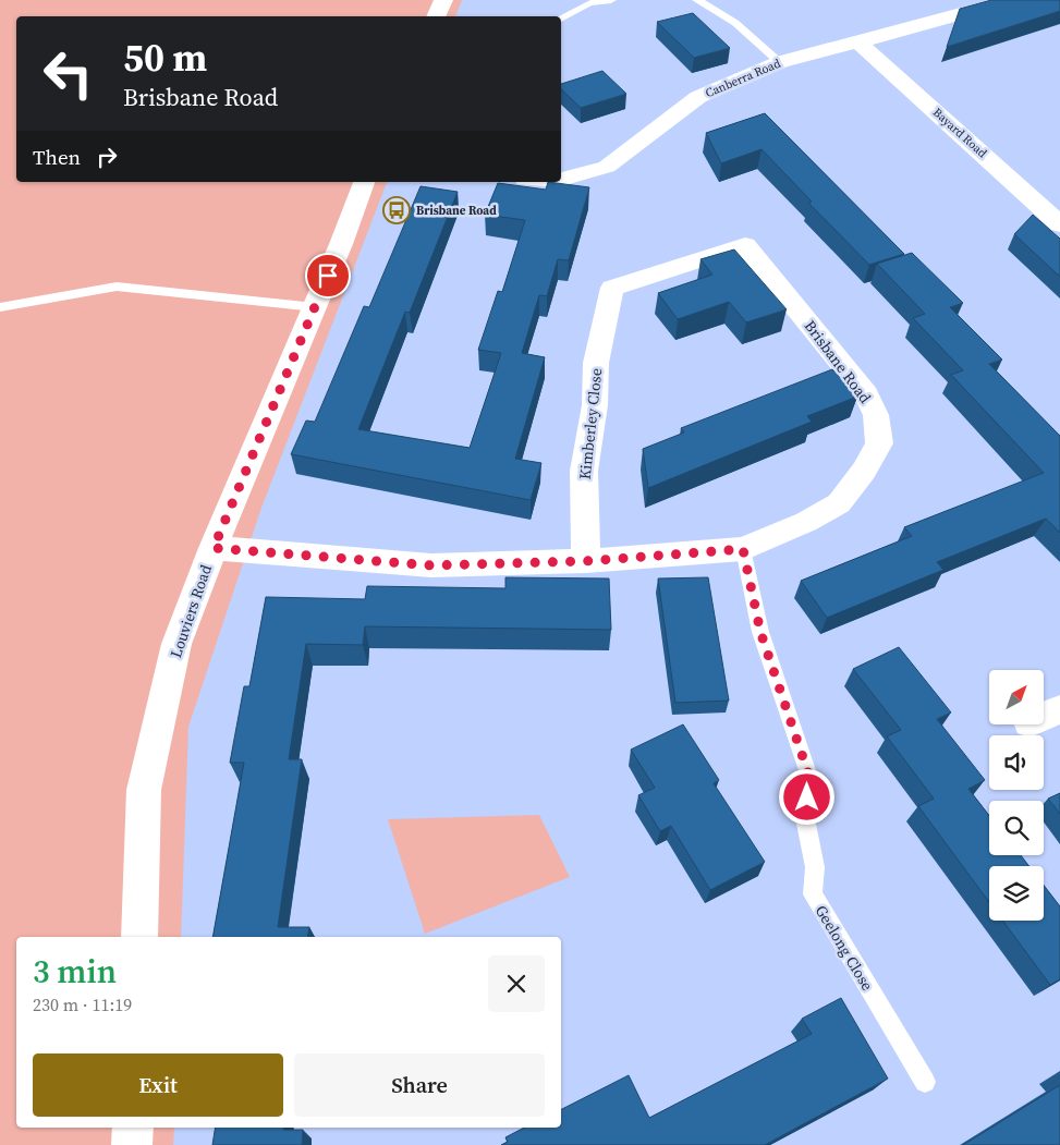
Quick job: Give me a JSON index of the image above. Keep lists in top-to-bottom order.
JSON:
{
  "streets": {
    "street": [
      "Canberra Road",
      "Bayard Road",
      "Brisbane Road",
      "Kimberley Close",
      "Louviers Road"
    ],
    "lane": ["Geelong Close"]
  },
  "crossings": [
    ["Canberra Road", "Bayard Road"],
    ["Brisbane Road", "Kimberley Close"],
    ["Brisbane Road", "Louviers Road"],
    ["Brisbane Road", "Geelong Close"]
  ],
  "places": {
    "bus stop": ["Brisbane Road"]
  },
  "north": "top right",
  "page": {
    "turn": ["50 m", "Brisbane Road"],
    "then": "Then",
    "heading": ["3 min", "230 m · 11:19"],
    "buttons": ["Exit", "Share"]
  }
}
